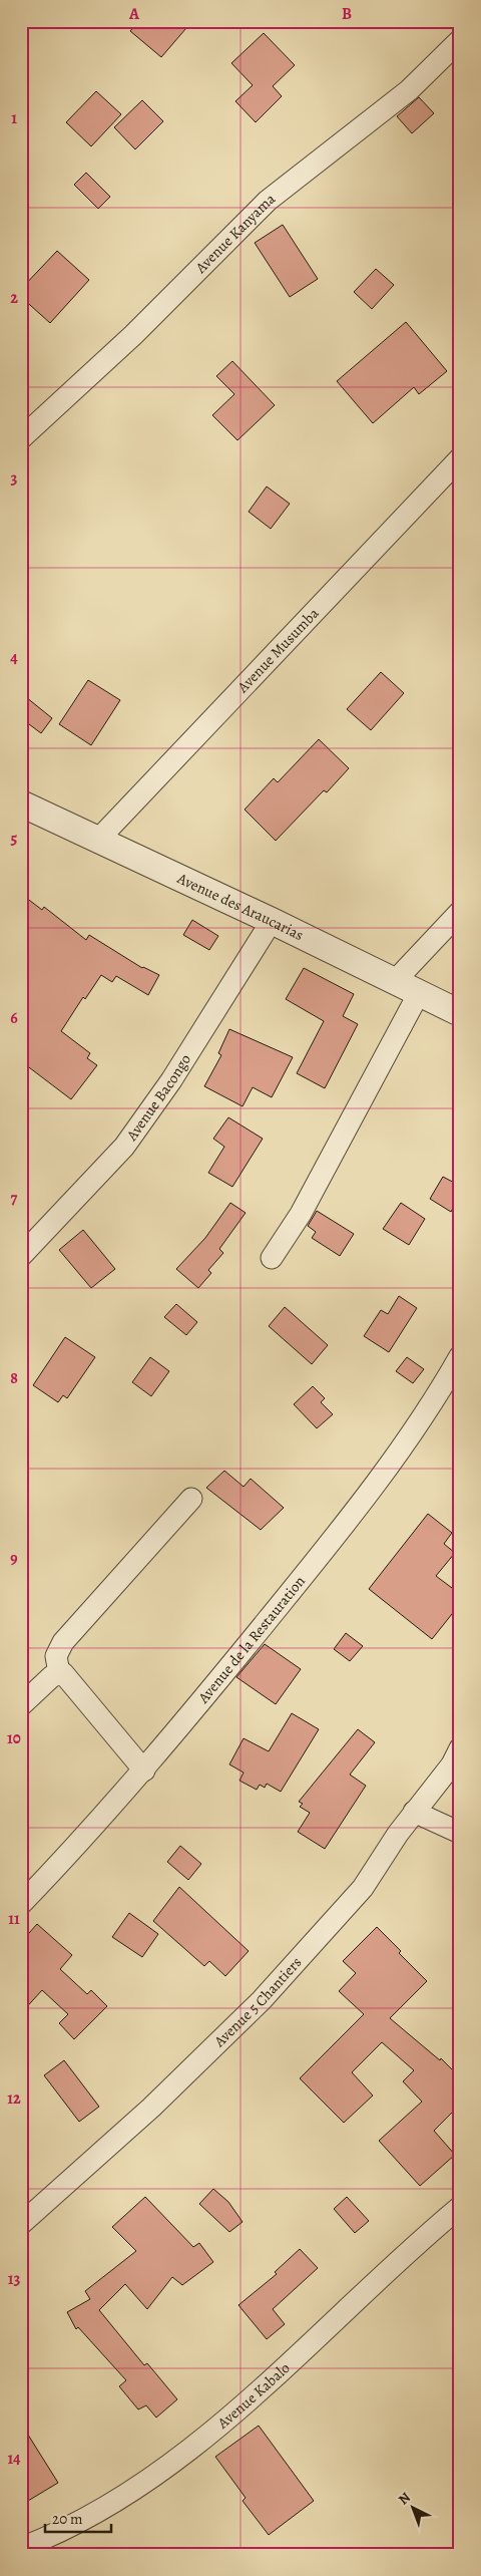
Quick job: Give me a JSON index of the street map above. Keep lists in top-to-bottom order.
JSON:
{
  "streets": {
    "street": [
      "Avenue Kanyama",
      "Avenue Musumba",
      "Avenue des Araucarias",
      "Avenue Bacongo",
      "Avenue de la Restauration",
      "Avenue 5 Chantiers",
      "Avenue Kabalo"
    ]
  },
  "crossings": [
    ["Avenue Musumba", "Avenue des Araucarias"],
    ["Avenue des Araucarias", "Avenue Bacongo"]
  ],
  "scale_bar": "20 m",
  "north": "top left",
  "grid": {
    "columns": ["A", "B"],
    "rows": [
      "1",
      "2",
      "3",
      "4",
      "5",
      "6",
      "7",
      "8",
      "9",
      "10",
      "11",
      "12",
      "13",
      "14"
    ]
  }
}
